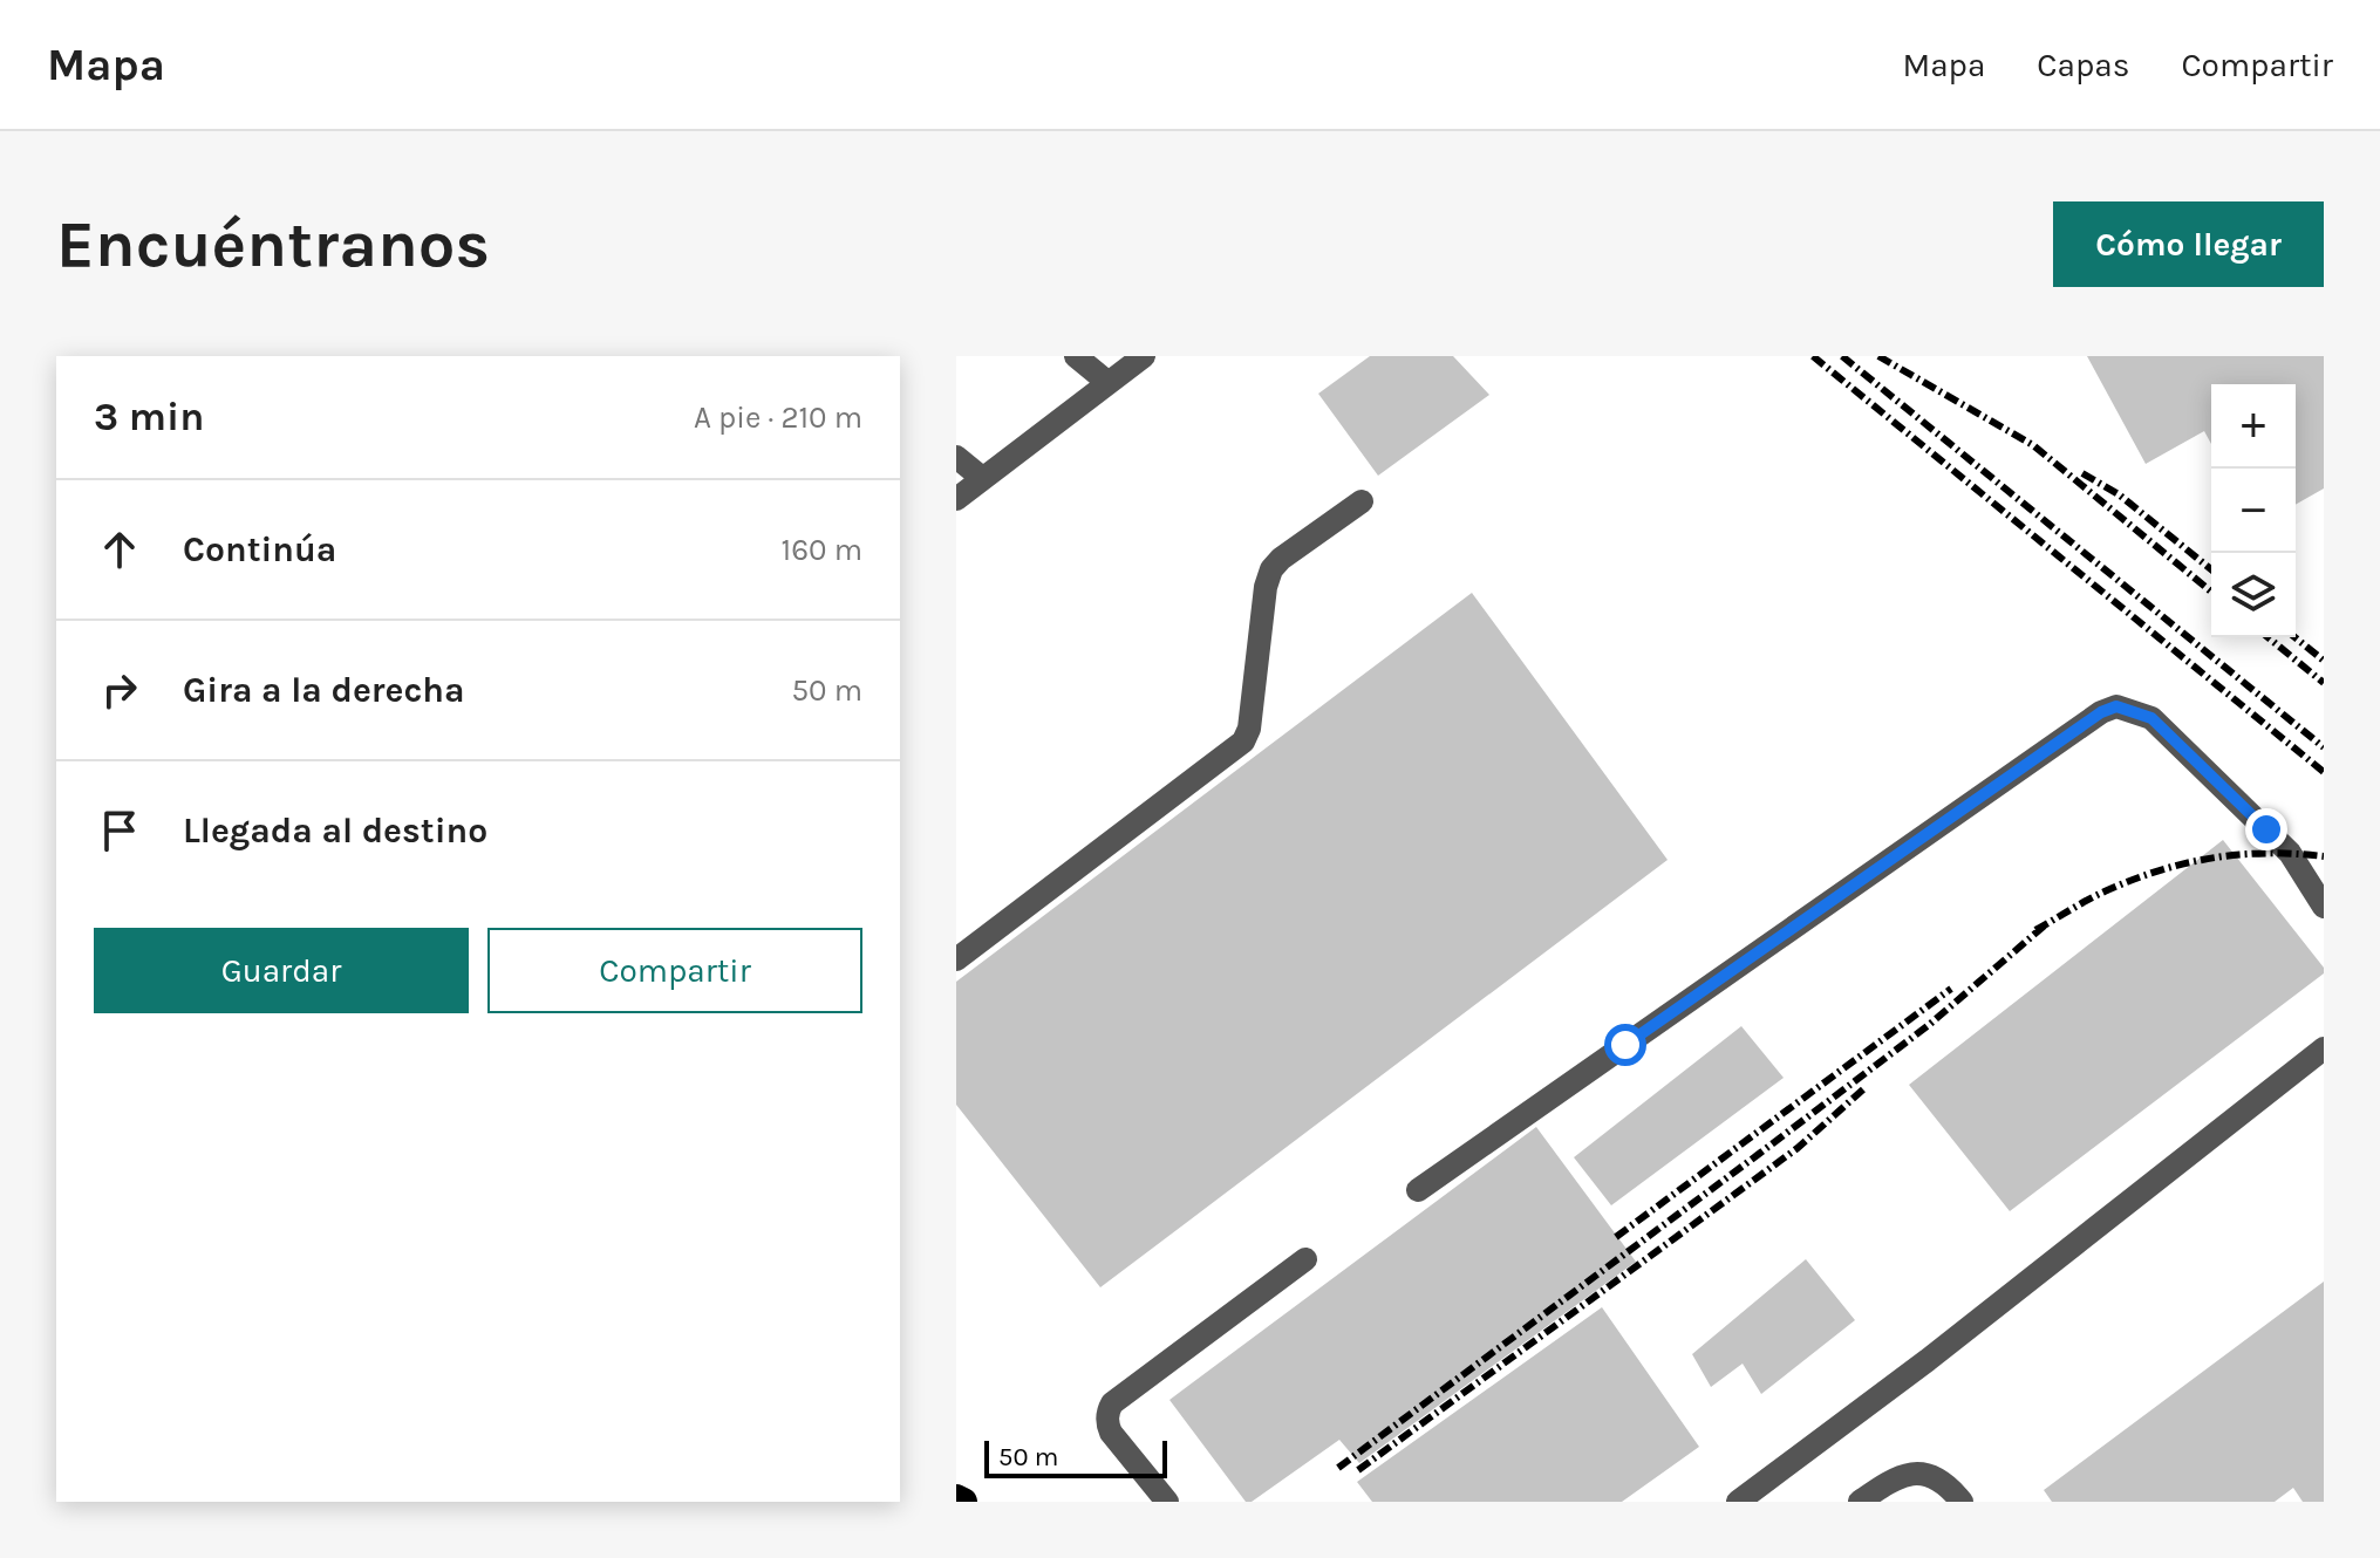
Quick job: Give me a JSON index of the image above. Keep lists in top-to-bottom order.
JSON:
{
  "scale_bar": "50 m",
  "page": {
    "header": "Mapa",
    "nav": ["Mapa", "Capas", "Compartir"],
    "buttons": [
      "Cómo llegar",
      ["Guardar", "Compartir"]
    ],
    "title": "Encuéntranos",
    "heading": ["3 min", "A pie · 210 m"],
    "map_buttons": ["+", "−"],
    "list": [
      ["Continúa", "160 m"],
      ["Gira a la derecha", "50 m"],
      "Llegada al destino"
    ],
    "scale": "50 m"
  }
}
